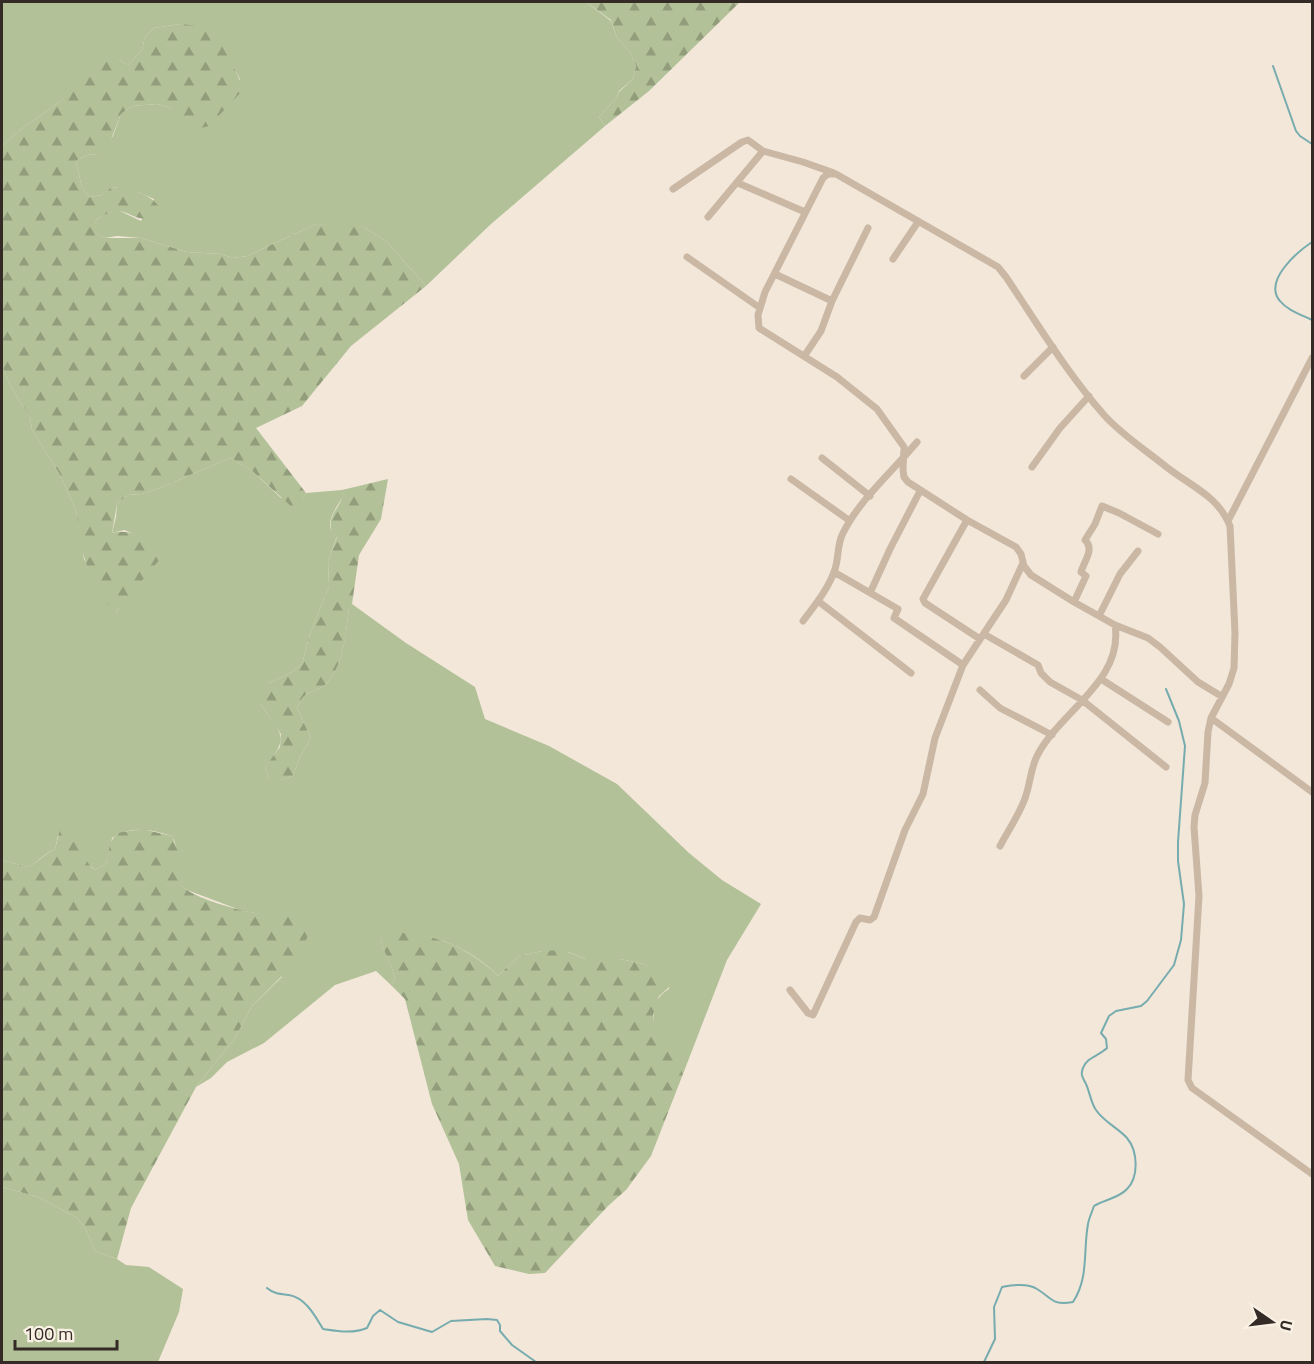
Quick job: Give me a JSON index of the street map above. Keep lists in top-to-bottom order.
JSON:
{
  "scale_bar": "100 m",
  "north": "right"
}
